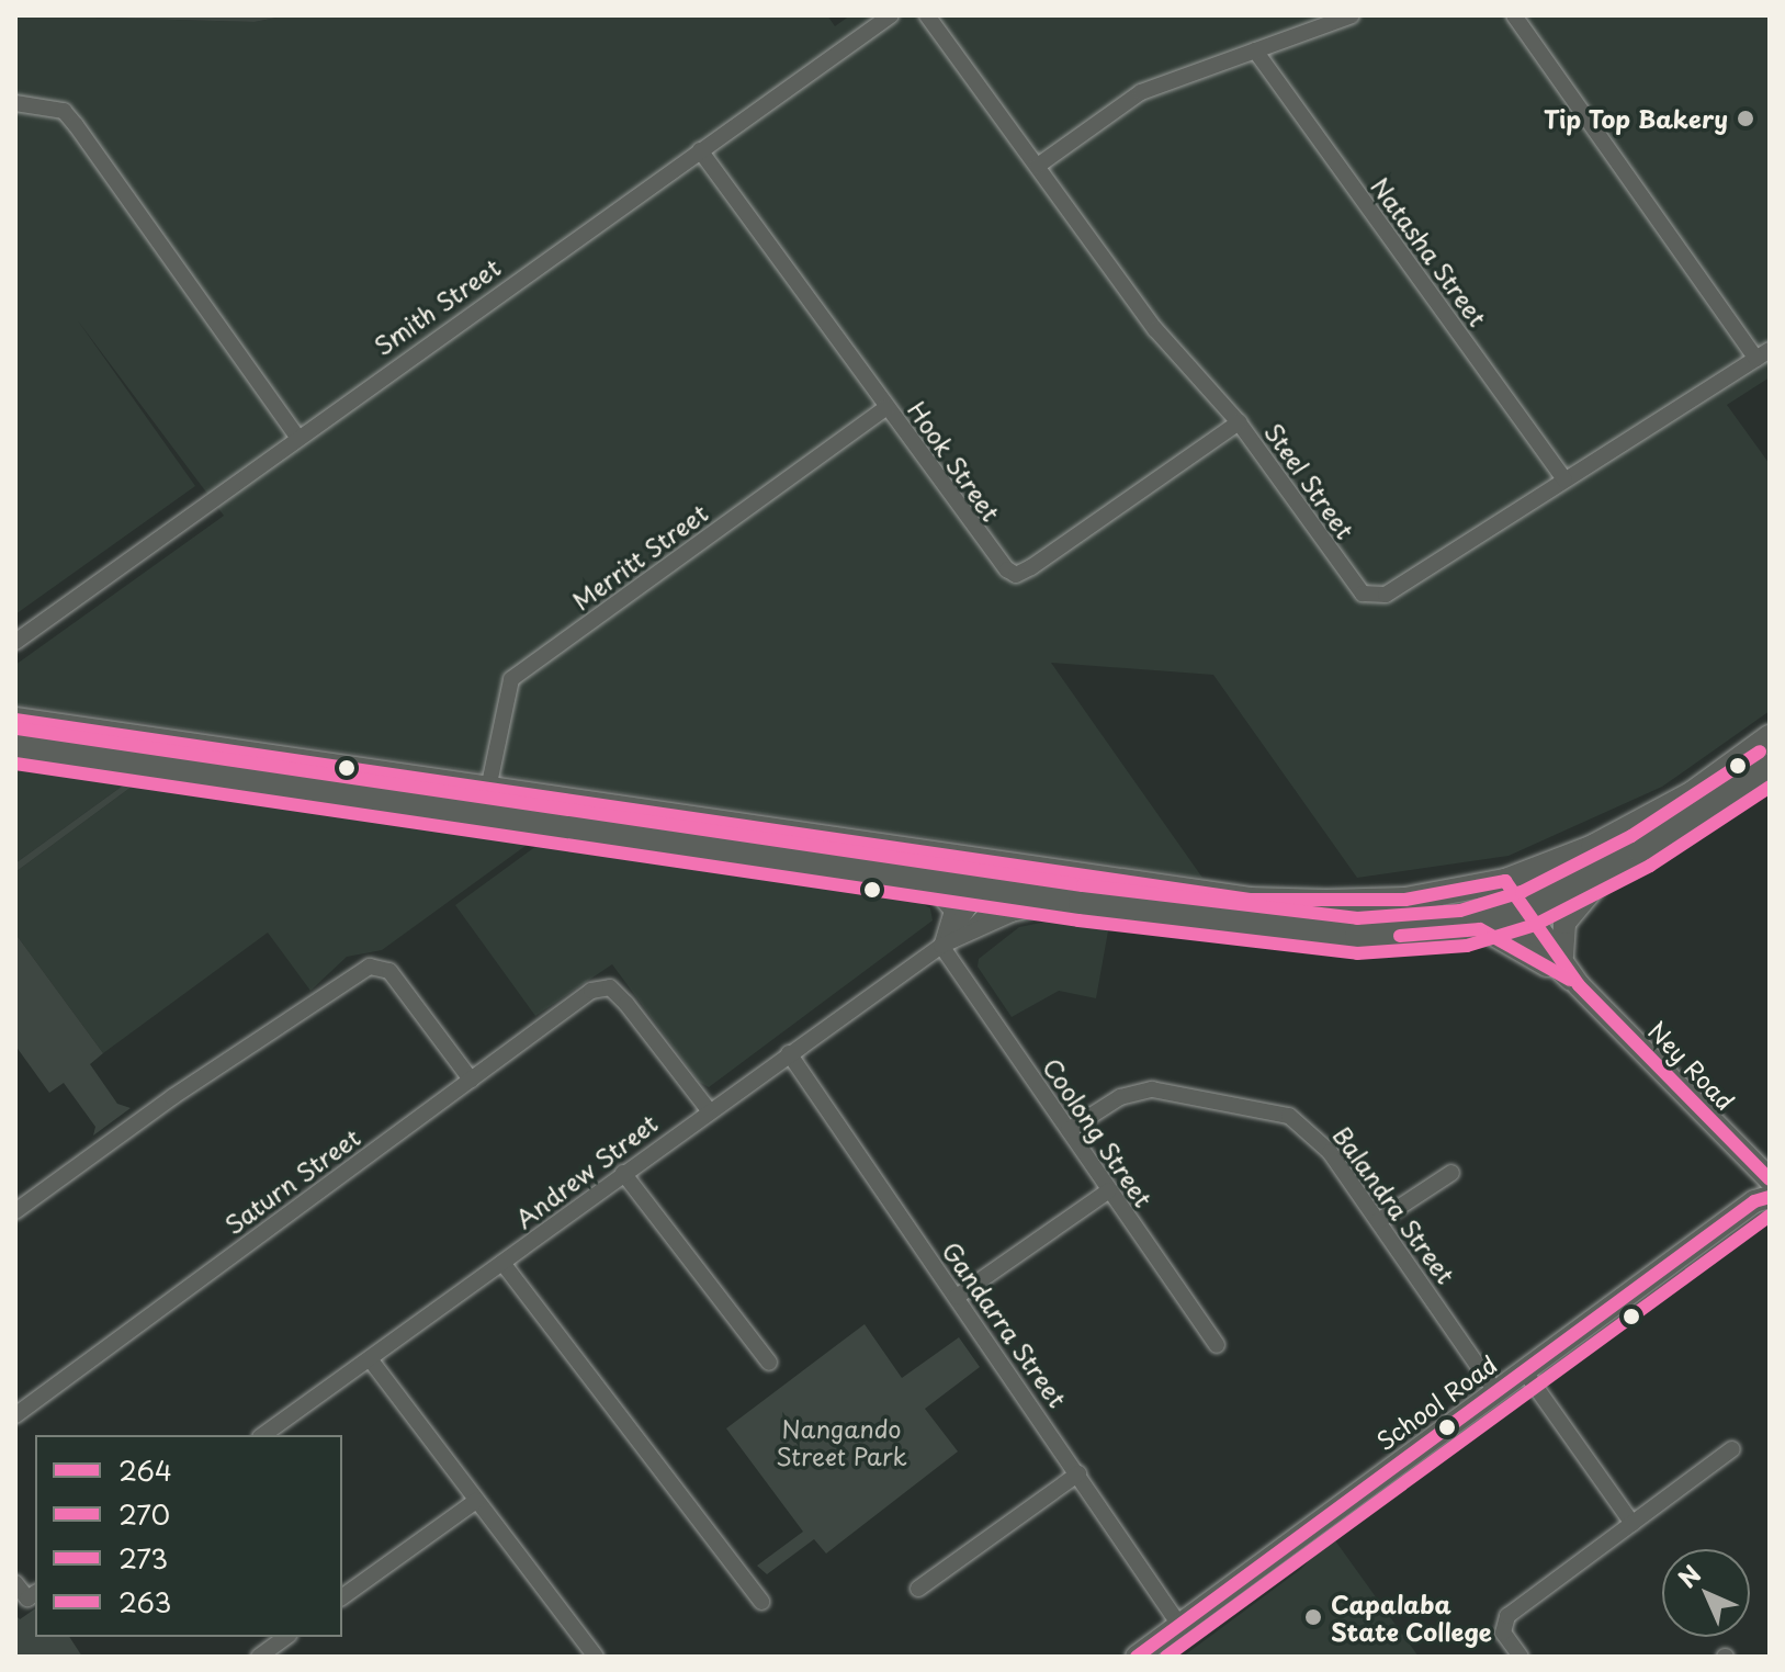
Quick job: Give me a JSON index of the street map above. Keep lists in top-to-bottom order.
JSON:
{
  "streets": {
    "street": [
      "Natasha Street",
      "Smith Street",
      "Hook Street",
      "Steel Street",
      "Merritt Street",
      "Ney Road",
      "Coolong Street",
      "Andrew Street",
      "Saturn Street",
      "Balandra Street",
      "Gandarra Street",
      "School Road"
    ]
  },
  "crossings": [
    ["Natasha Street", "Steel Street"],
    ["Smith Street", "Hook Street"],
    ["Hook Street", "Steel Street"],
    ["Hook Street", "Merritt Street"],
    ["Coolong Street", "Andrew Street"],
    ["Coolong Street", "Balandra Street"],
    ["Andrew Street", "Saturn Street"],
    ["Andrew Street", "Gandarra Street"],
    ["Balandra Street", "School Road"],
    ["Gandarra Street", "School Road"]
  ],
  "parks": ["Nangando Street Park"],
  "places": ["Tip Top Bakery", "Capalaba State College"],
  "lines": [
    "transit line 264",
    "transit line 273",
    "transit line 270",
    "transit line 263"
  ],
  "legend": [
    "264",
    "270",
    "273",
    "263"
  ],
  "north": "top left"
}
